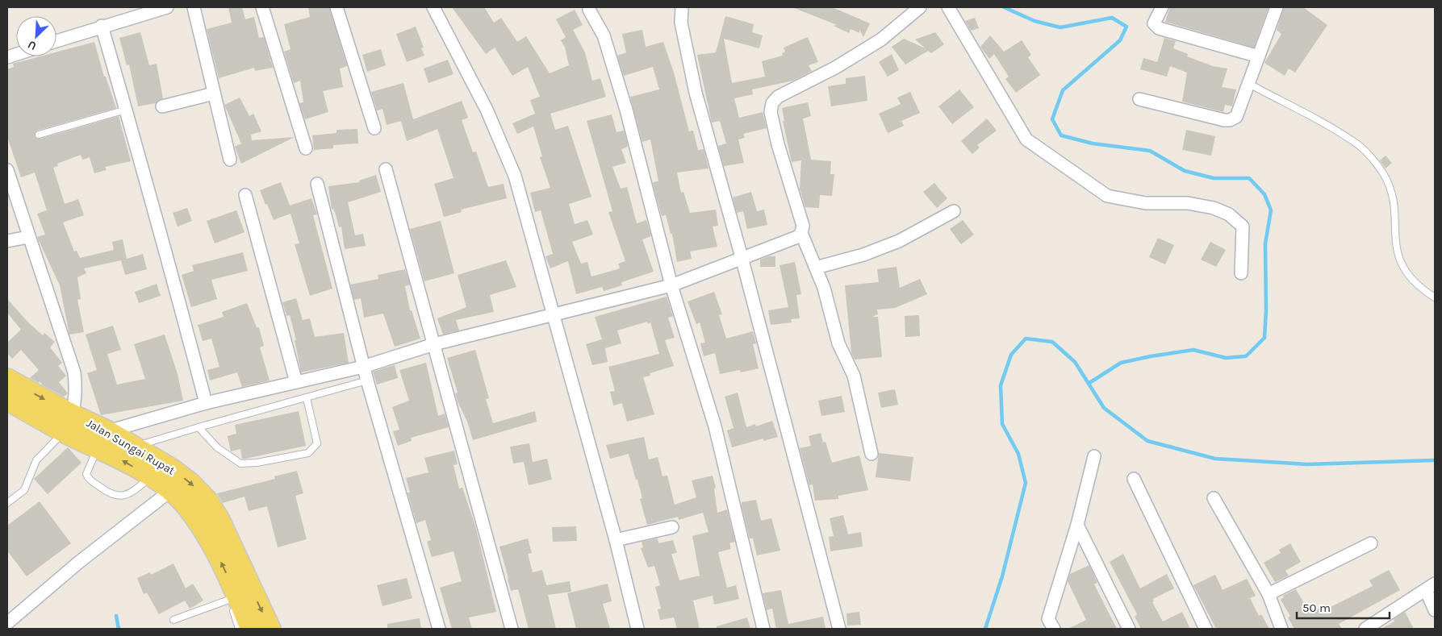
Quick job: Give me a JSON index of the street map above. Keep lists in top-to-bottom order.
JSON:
{
  "streets": {
    "main road": ["Jalan Sungai Rupat"]
  },
  "scale_bar": "50 m",
  "north": "bottom left"
}
